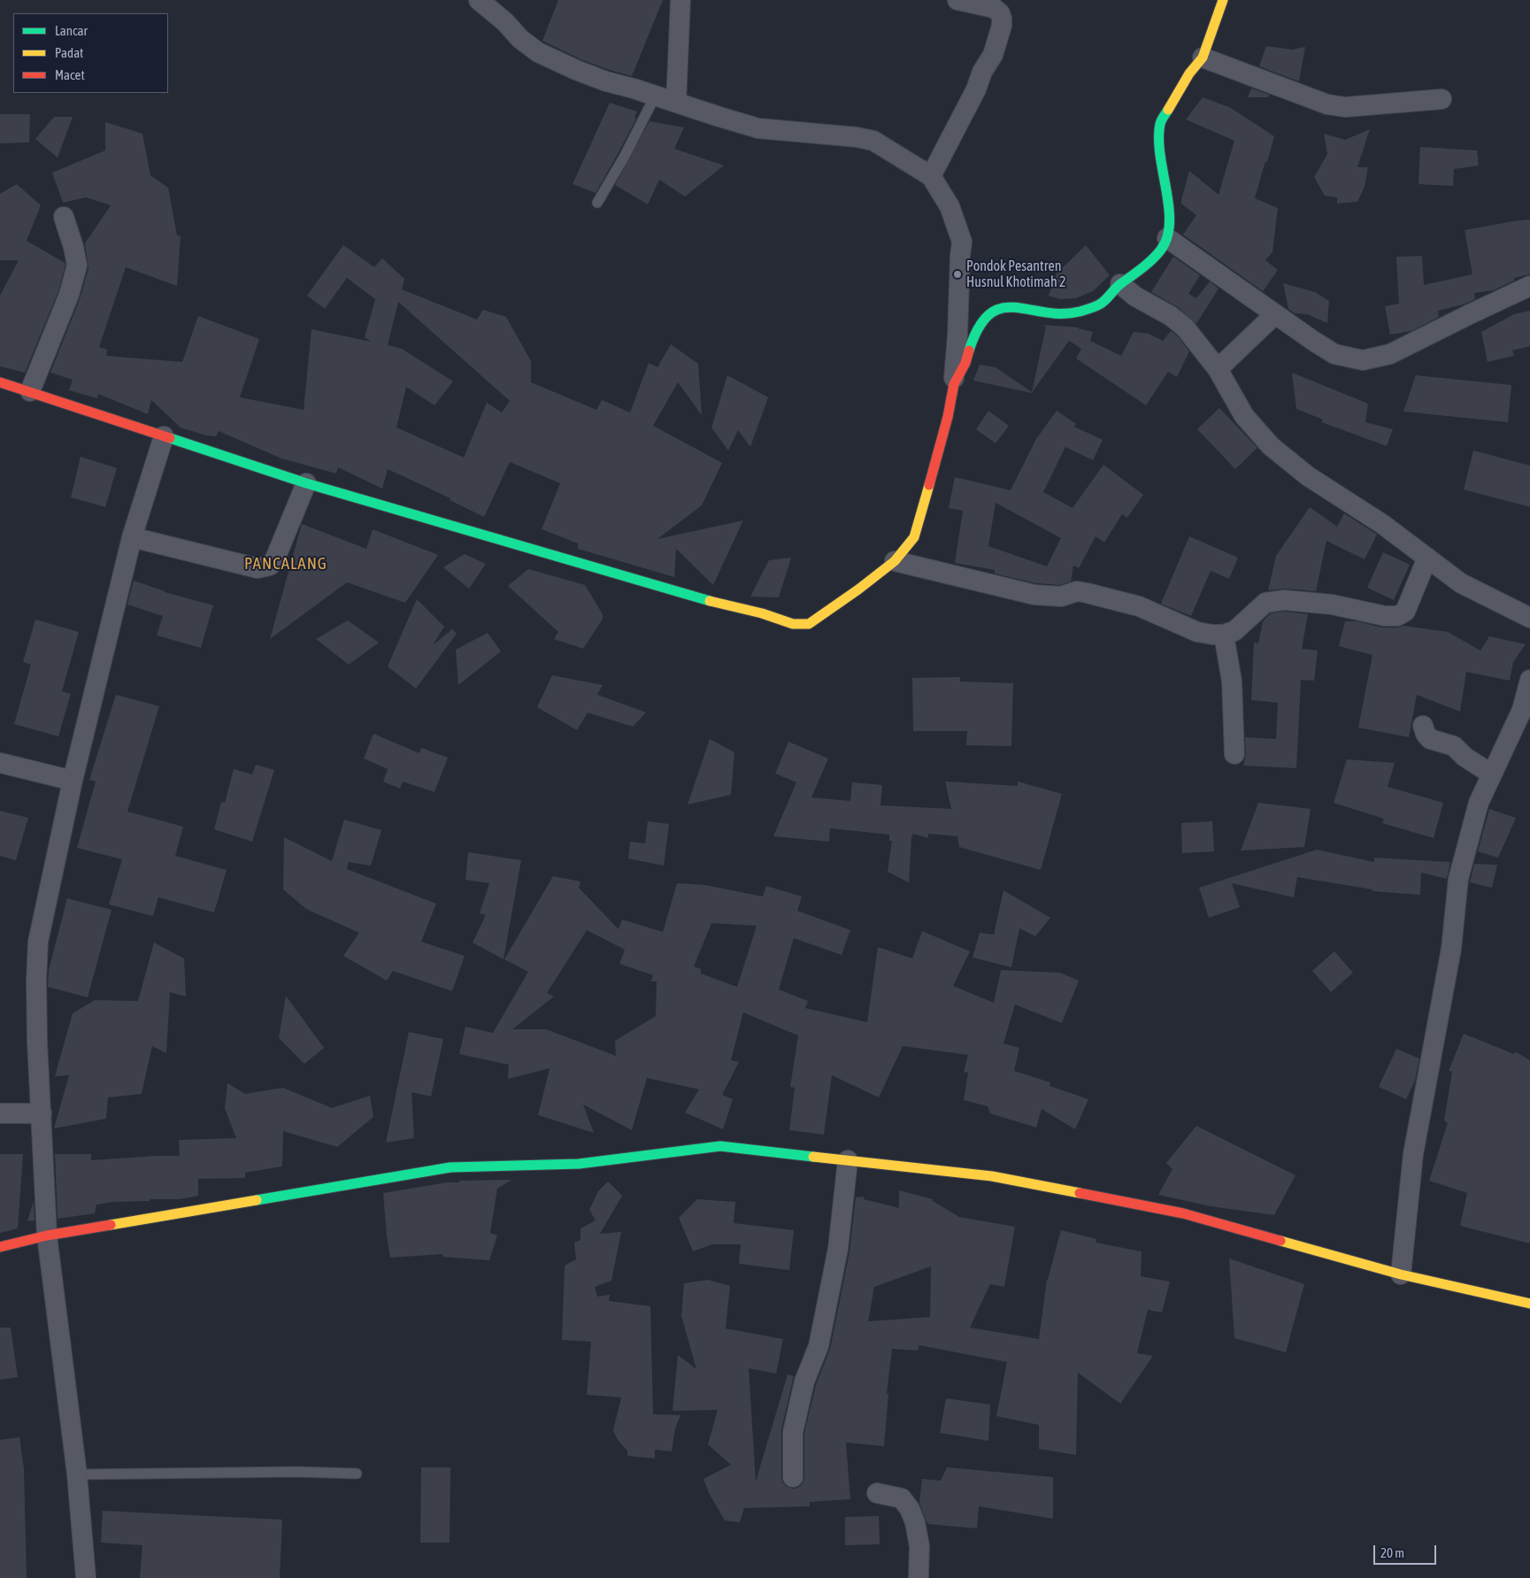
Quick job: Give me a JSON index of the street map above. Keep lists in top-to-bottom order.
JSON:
{
  "districts": ["PANCALANG"],
  "places": ["Pondok Pesantren Husnul Khotimah 2"],
  "legend": ["Lancar", "Padat", "Macet"],
  "scale_bar": "20 m"
}
